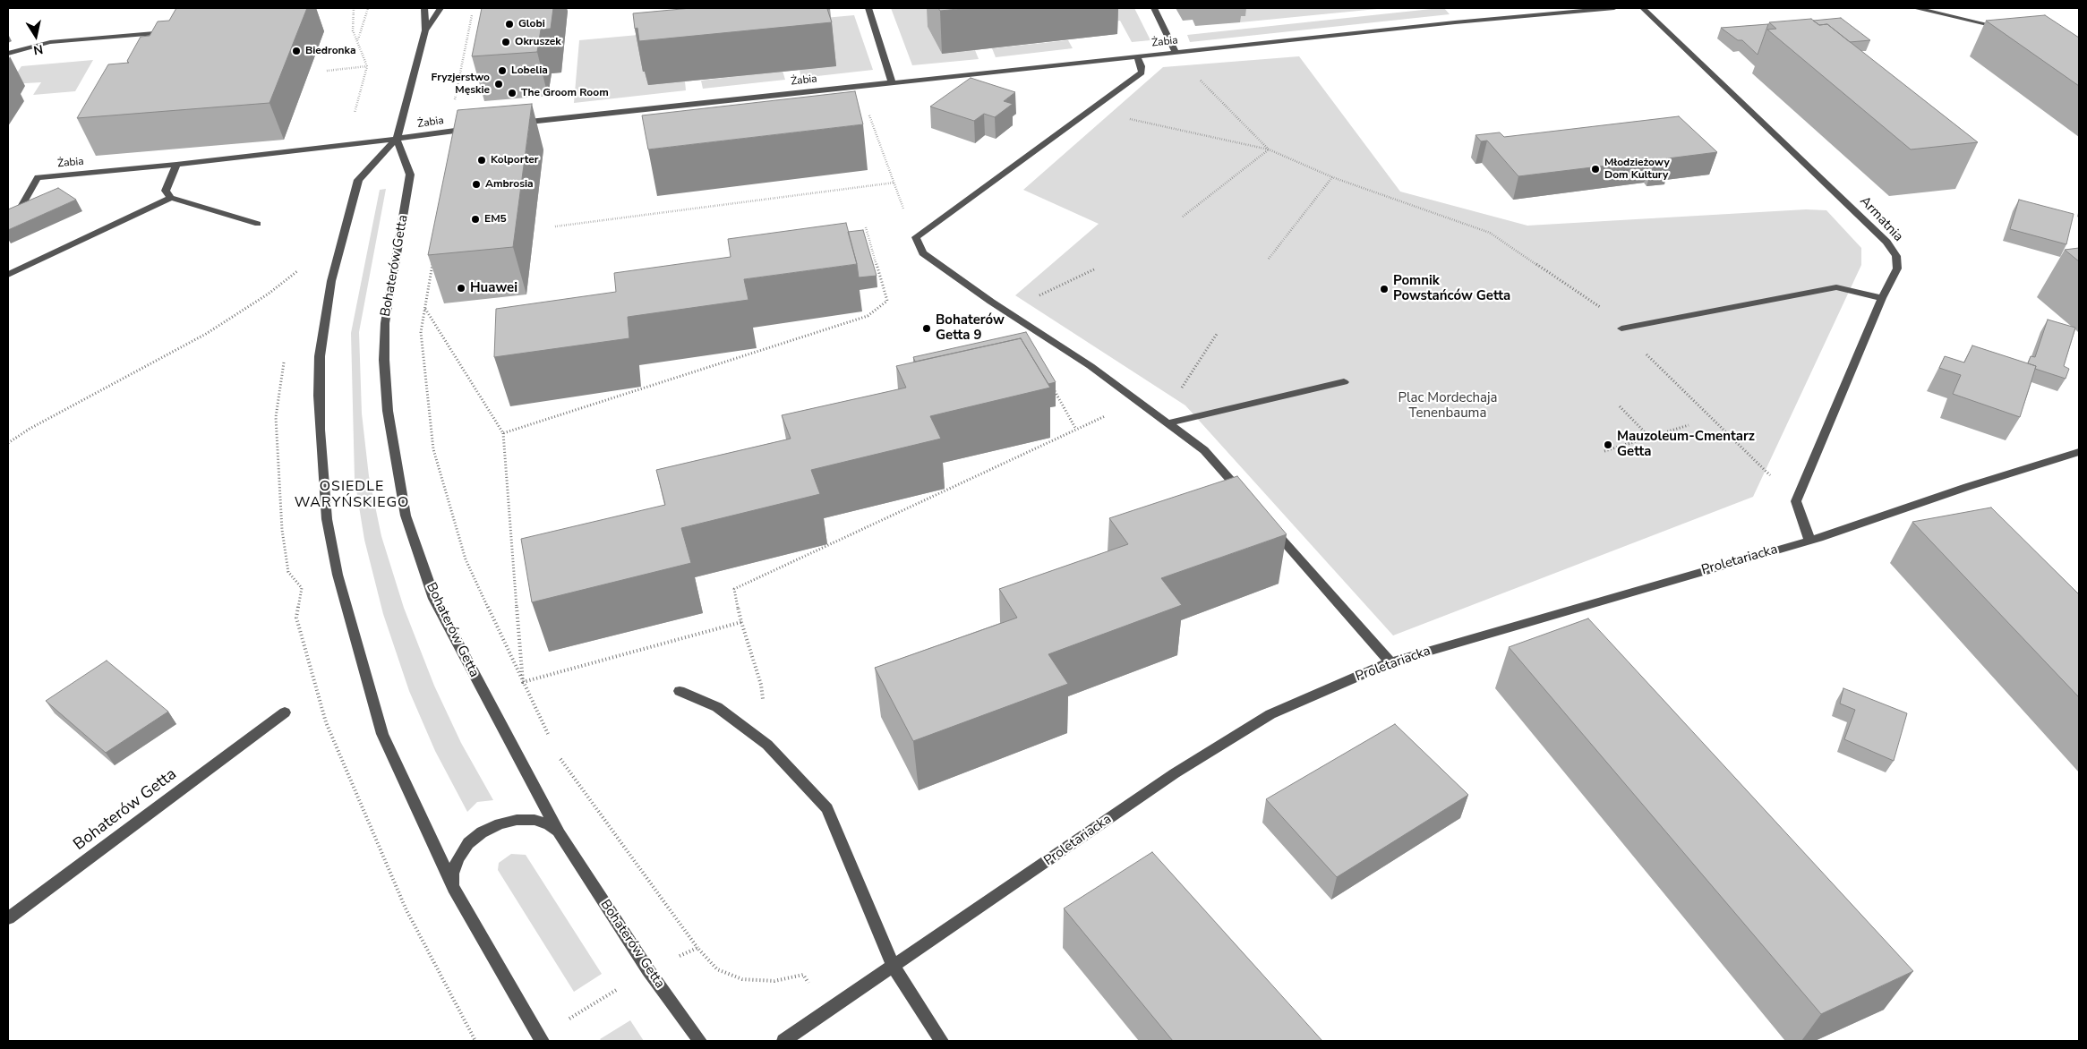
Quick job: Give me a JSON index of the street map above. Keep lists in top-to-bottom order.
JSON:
{
  "streets": {
    "street": [
      "Żabia",
      "Armatnia",
      "Bohaterów Getta",
      "Proletariacka"
    ]
  },
  "crossings": [
    ["Żabia", "Bohaterów Getta"]
  ],
  "districts": ["OSIEDLE WARYŃSKIEGO"],
  "parks": ["Plac Mordechaja Tenenbauma"],
  "places": [
    "Globi",
    "Okruszek",
    "Biedronka",
    "Lobelia",
    "Fryzjerstwo Męskie",
    "The Groom Room",
    "Kolporter",
    "Młodzieżowy Dom Kultury",
    "Ambrosia",
    "EM5",
    "Huawei",
    "Pomnik Powstańców Getta",
    "Bohaterów Getta 9",
    "Mauzoleum-Cmentarz Getta"
  ],
  "north": "bottom"
}
